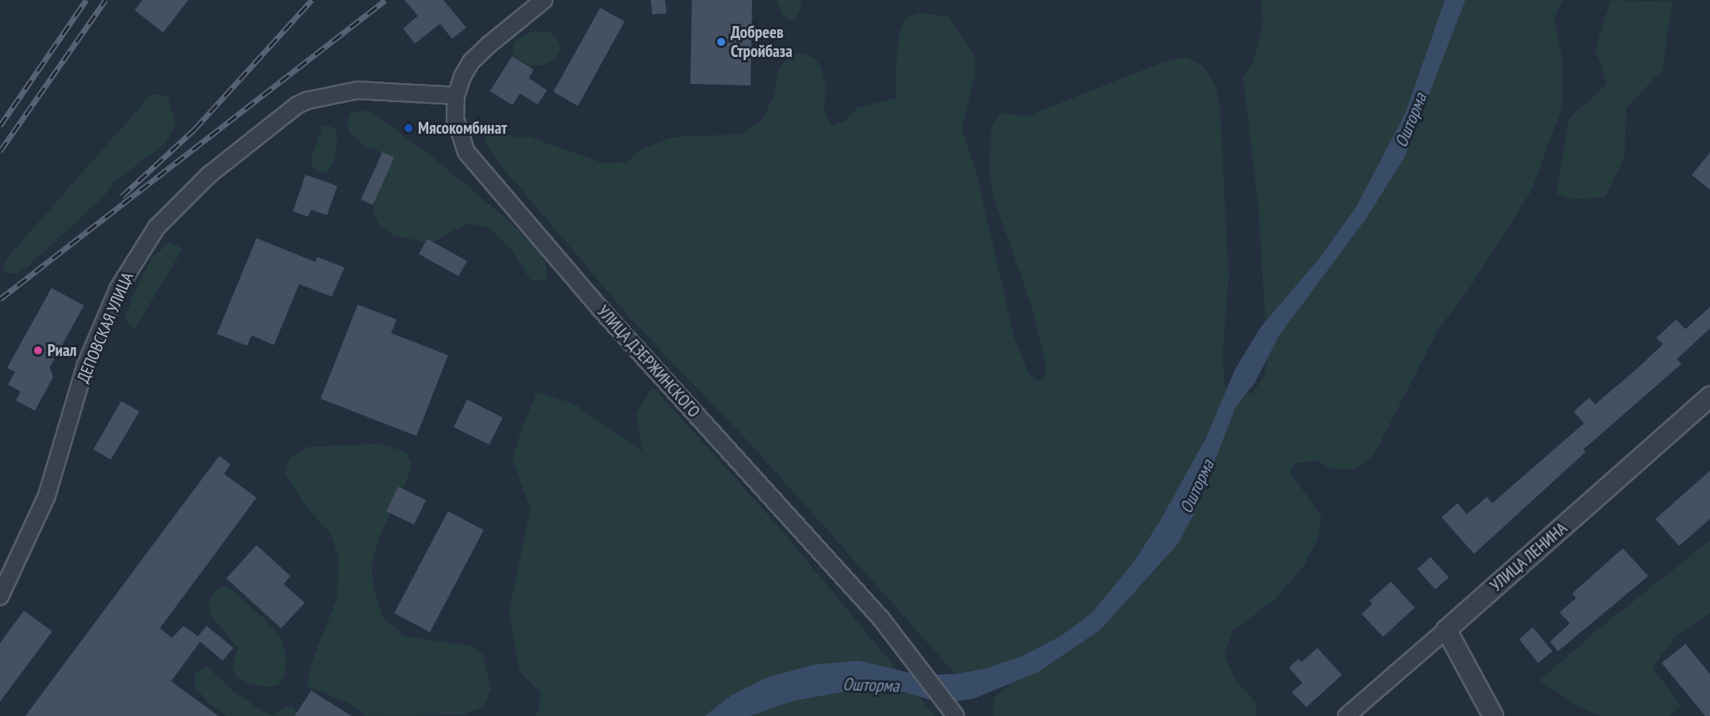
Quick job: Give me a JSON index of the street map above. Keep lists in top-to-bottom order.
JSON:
{
  "streets": {
    "street": ["ДЕПОВСКАЯ УЛИЦА", "УЛИЦА ДЗЕРЖИНСКОГО", "УЛИЦА ЛЕНИНА"]
  },
  "crossings": [
    ["ДЕПОВСКАЯ УЛИЦА", "УЛИЦА ДЗЕРЖИНСКОГО"]
  ],
  "water": ["Ошторма"],
  "places": ["Добреев Стройбаза", "Мясокомбинат", "Риал"]
}
